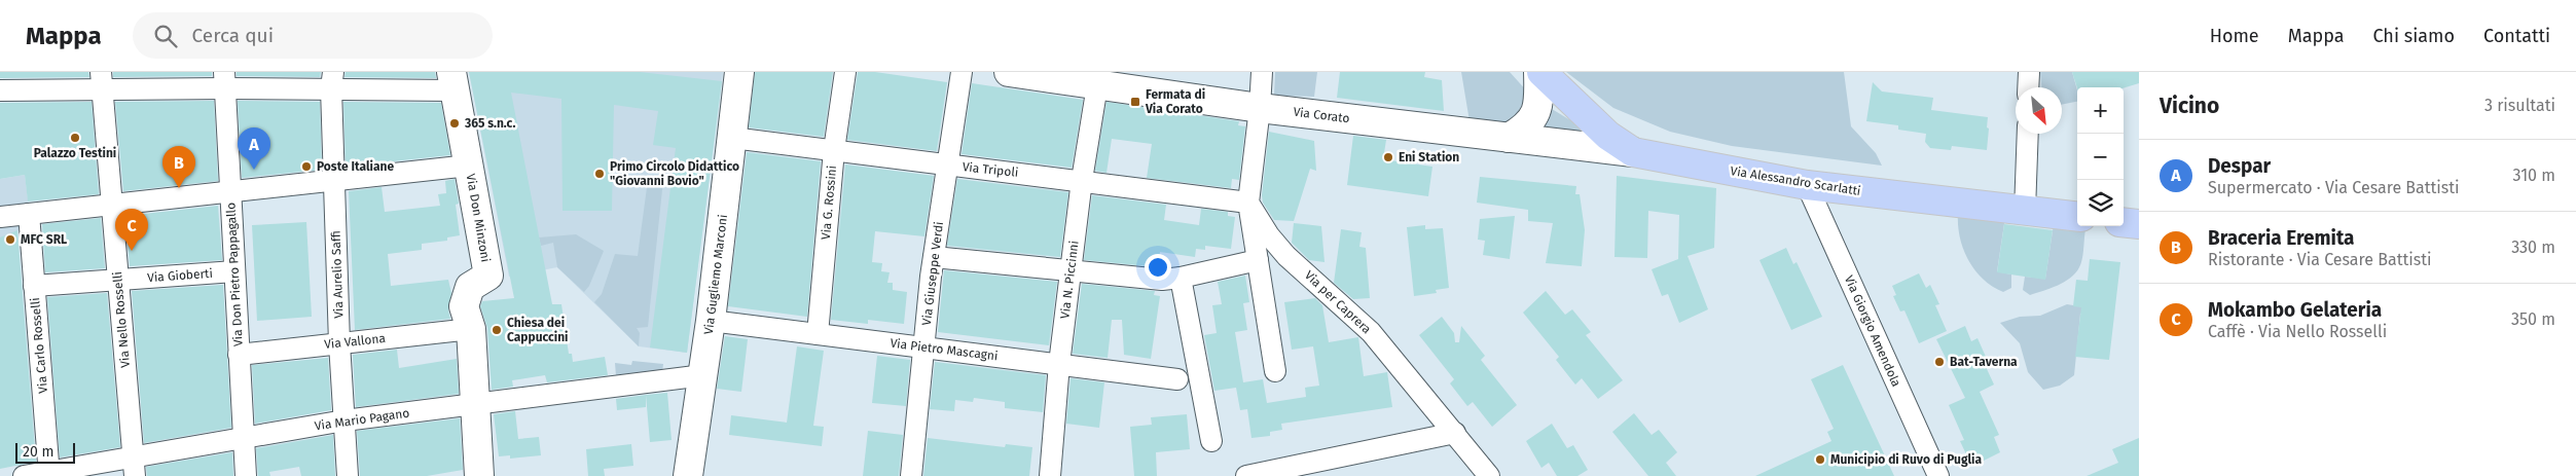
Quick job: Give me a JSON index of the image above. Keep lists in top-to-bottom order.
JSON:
{
  "streets": {
    "main road": [
      "Via Corato",
      "Via Alessandro Scarlatti",
      "Via Don Minzoni",
      "Via Gugliemo Marconi"
    ],
    "street": [
      "Via Tripoli",
      "Via G. Rossini",
      "Via Giuseppe Verdi",
      "Via Don Pietro Pappagallo",
      "Via Aurelio Saffi",
      "Via Gioberti",
      "Via N. Piccinni",
      "Via per Caprera",
      "Via Nello Rosselli",
      "Via Giorgio Amendola",
      "Via Vallona",
      "Via Carlo Rosselli",
      "Via Pietro Mascagni",
      "Via Mario Pagano"
    ]
  },
  "crossings": [
    ["Via Corato", "Via Alessandro Scarlatti"],
    ["Via Corato", "Via N. Piccinni"],
    ["Via Tripoli", "Via G. Rossini"],
    ["Via Tripoli", "Via Giuseppe Verdi"],
    ["Via Tripoli", "Via Gugliemo Marconi"],
    ["Via Tripoli", "Via N. Piccinni"],
    ["Via Tripoli", "Via per Caprera"],
    ["Via Alessandro Scarlatti", "Via Giorgio Amendola"],
    ["Via G. Rossini", "Via Pietro Mascagni"],
    ["Via Don Minzoni", "Via Vallona"],
    ["Via Don Minzoni", "Via Mario Pagano"],
    ["Via Giuseppe Verdi", "Via Pietro Mascagni"],
    ["Via Don Pietro Pappagallo", "Via Gioberti"],
    ["Via Don Pietro Pappagallo", "Via Vallona"],
    ["Via Don Pietro Pappagallo", "Via Mario Pagano"],
    ["Via Aurelio Saffi", "Via Vallona"],
    ["Via Aurelio Saffi", "Via Mario Pagano"],
    ["Via Gugliemo Marconi", "Via Pietro Mascagni"],
    ["Via Gugliemo Marconi", "Via Mario Pagano"],
    ["Via Gioberti", "Via Nello Rosselli"],
    ["Via Gioberti", "Via Carlo Rosselli"],
    ["Via N. Piccinni", "Via Pietro Mascagni"],
    ["Via Nello Rosselli", "Via Mario Pagano"],
    ["Via Carlo Rosselli", "Via Mario Pagano"]
  ],
  "places": {
    "transit": ["Fermata di Via Corato"],
    "other": [
      "365 s.n.c.",
      "Palazzo Testini",
      "Eni Station",
      "Poste Italiane",
      "Primo Circolo Didattico \"Giovanni Bovio\"",
      "MFC SRL",
      "Chiesa dei Cappuccini",
      "Bat-Taverna",
      "Municipio di Ruvo di Puglia"
    ]
  },
  "scale_bar": "20 m",
  "north": "bottom right",
  "page": {
    "header": "Mappa",
    "search": "Cerca qui",
    "nav": [
      "Home",
      "Mappa",
      "Chi siamo",
      "Contatti"
    ],
    "heading": ["Vicino", "3 risultati"],
    "map_buttons": ["+", "−"],
    "pins": ["A", "B", "C"],
    "list": [
      {
        "mark": "A",
        "name": "Despar",
        "note": "Supermercato · Via Cesare Battisti",
        "value": "310 m"
      },
      {
        "mark": "B",
        "name": "Braceria Eremita",
        "note": "Ristorante · Via Cesare Battisti",
        "value": "330 m"
      },
      {
        "mark": "C",
        "name": "Mokambo Gelateria",
        "note": "Caffè · Via Nello Rosselli",
        "value": "350 m"
      }
    ],
    "scale": "20 m"
  }
}
